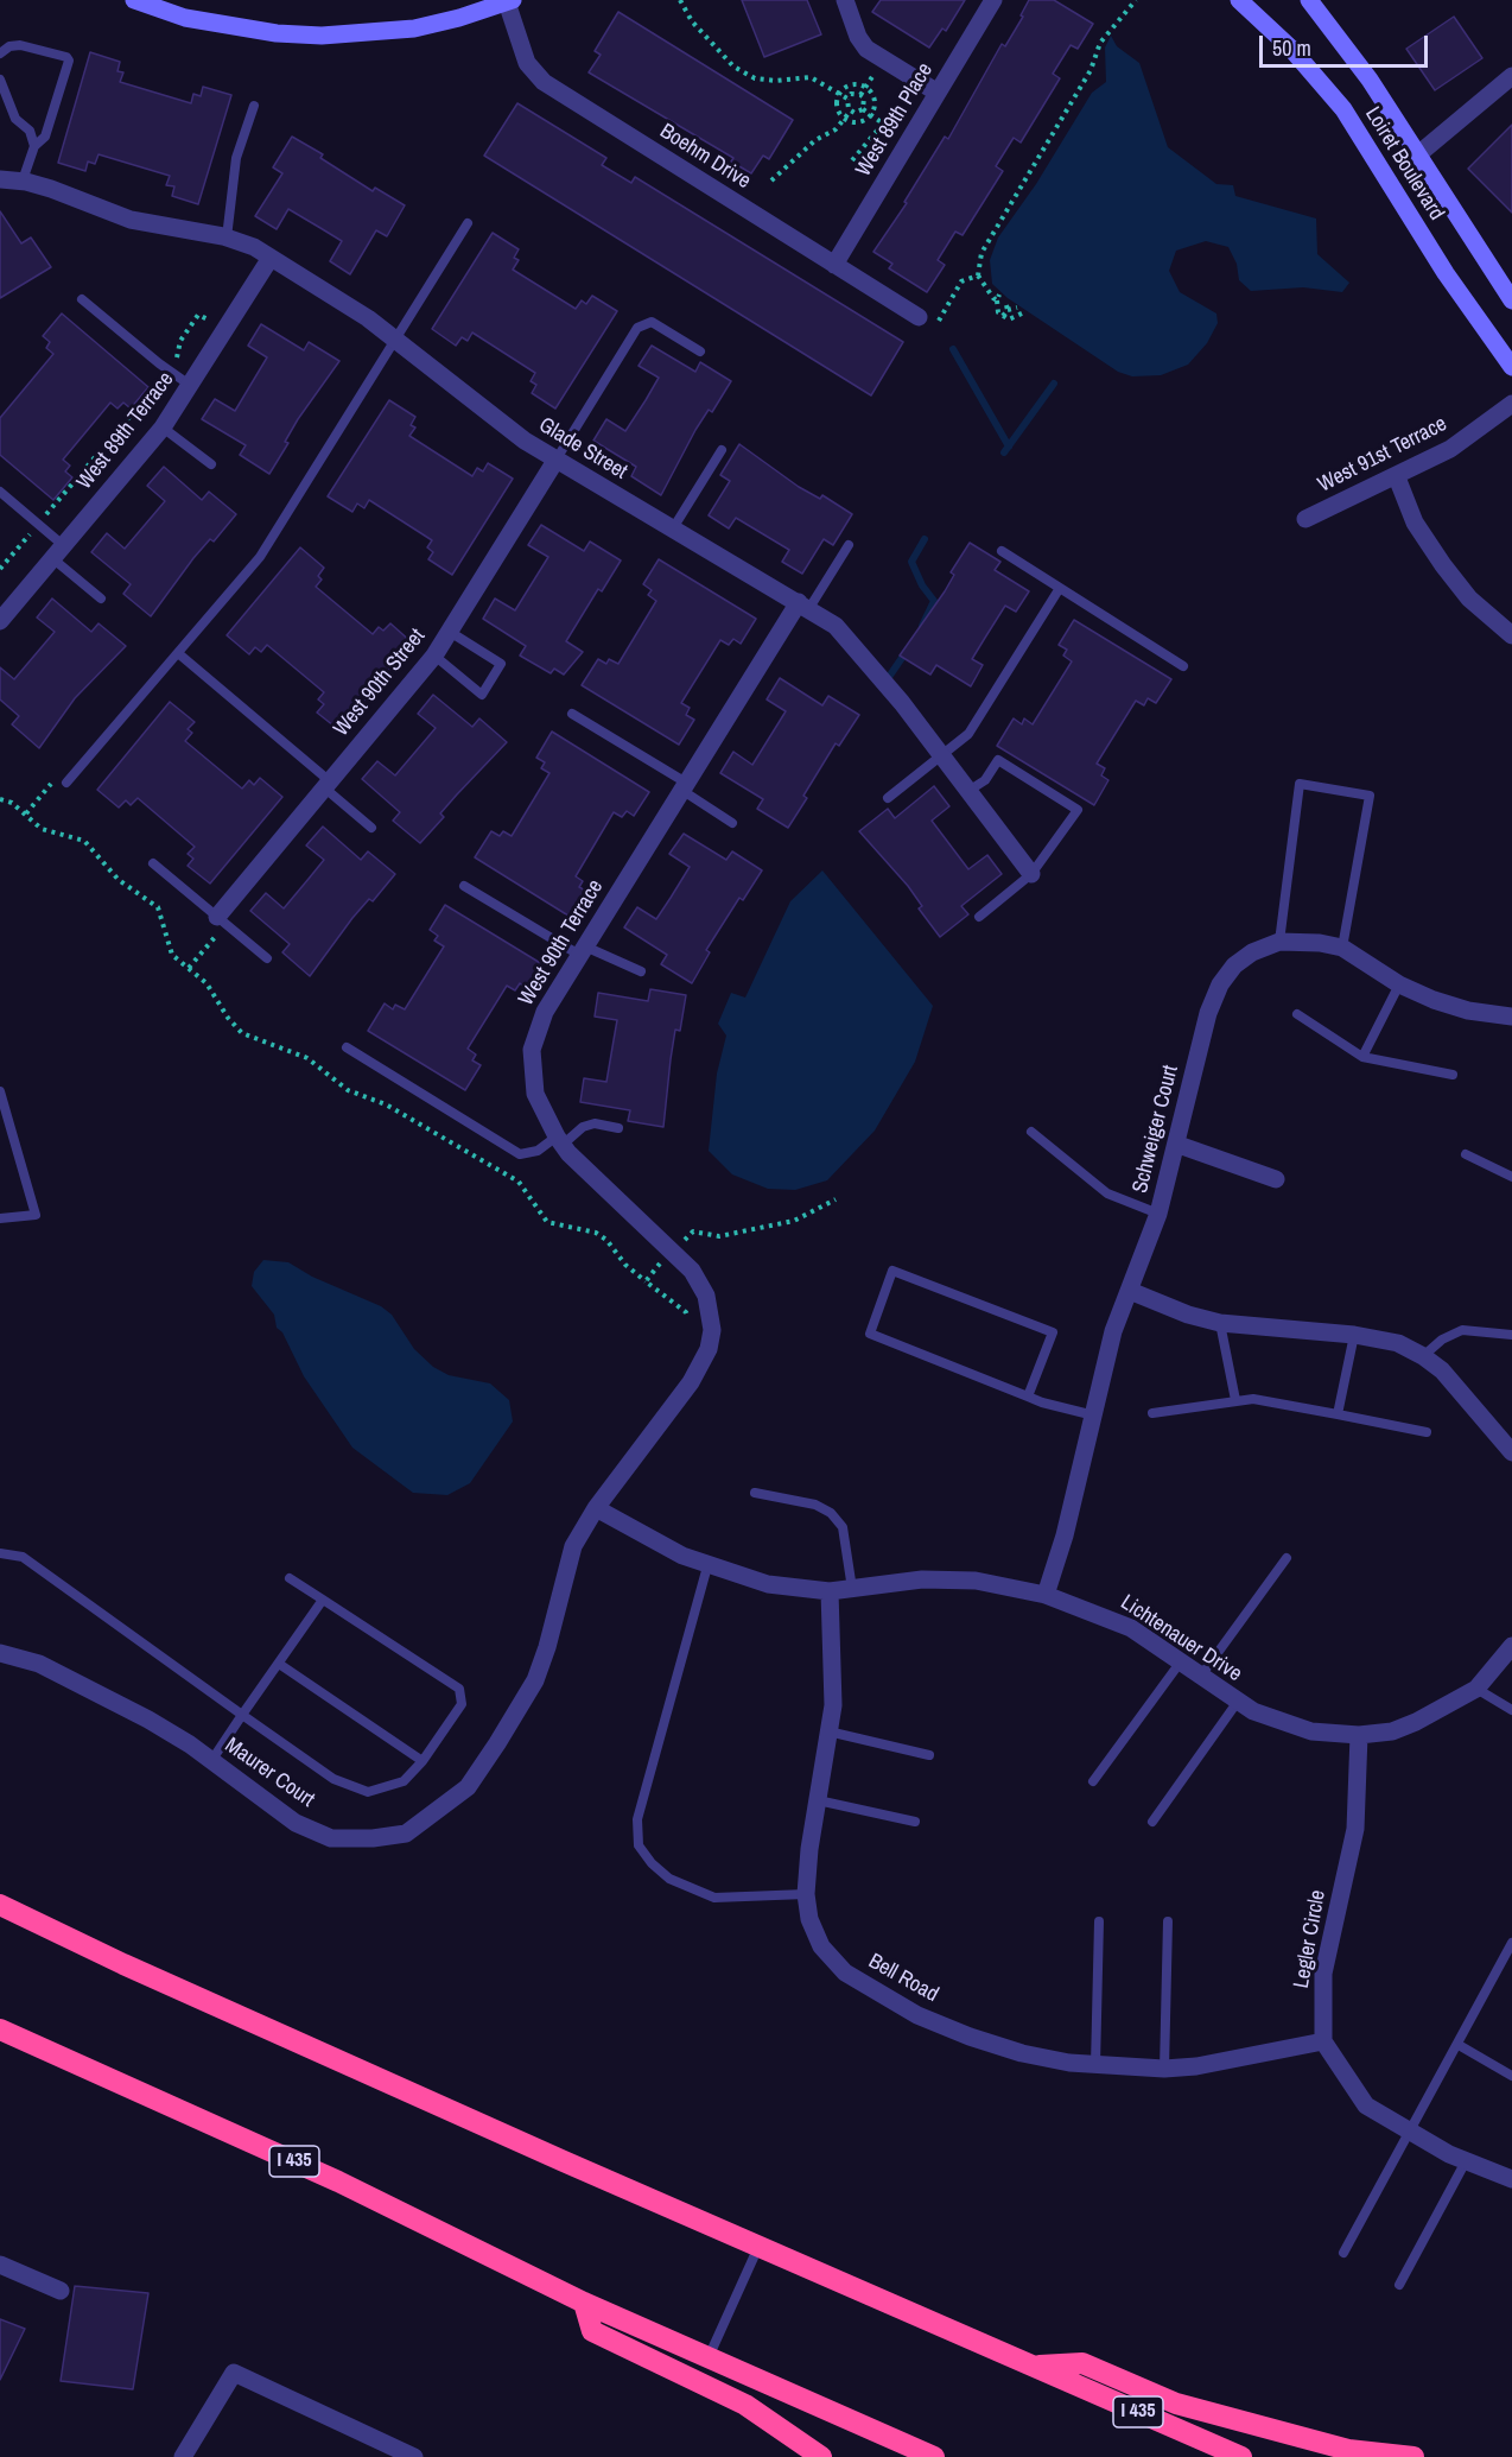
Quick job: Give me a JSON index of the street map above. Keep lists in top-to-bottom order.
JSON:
{
  "streets": {
    "highway": ["I 435"],
    "street": [
      "West 89th Place",
      "Boehm Drive",
      "Loiret Boulevard",
      "West 89th Terrace",
      "Glade Street",
      "West 91st Terrace",
      "West 90th Street",
      "West 90th Terrace",
      "Schweiger Court",
      "Lichtenauer Drive",
      "Maurer Court",
      "Legler Circle",
      "Bell Road"
    ]
  },
  "crossings": [
    ["West 89th Place", "Boehm Drive"],
    ["West 89th Terrace", "Glade Street"],
    ["Glade Street", "West 90th Street"],
    ["Glade Street", "West 90th Terrace"],
    ["West 90th Terrace", "Lichtenauer Drive"],
    ["West 90th Terrace", "Maurer Court"],
    ["Schweiger Court", "Lichtenauer Drive"],
    ["Lichtenauer Drive", "Maurer Court"],
    ["Lichtenauer Drive", "Legler Circle"],
    ["Lichtenauer Drive", "Bell Road"],
    ["Legler Circle", "Bell Road"]
  ],
  "scale_bar": "50 m"
}
